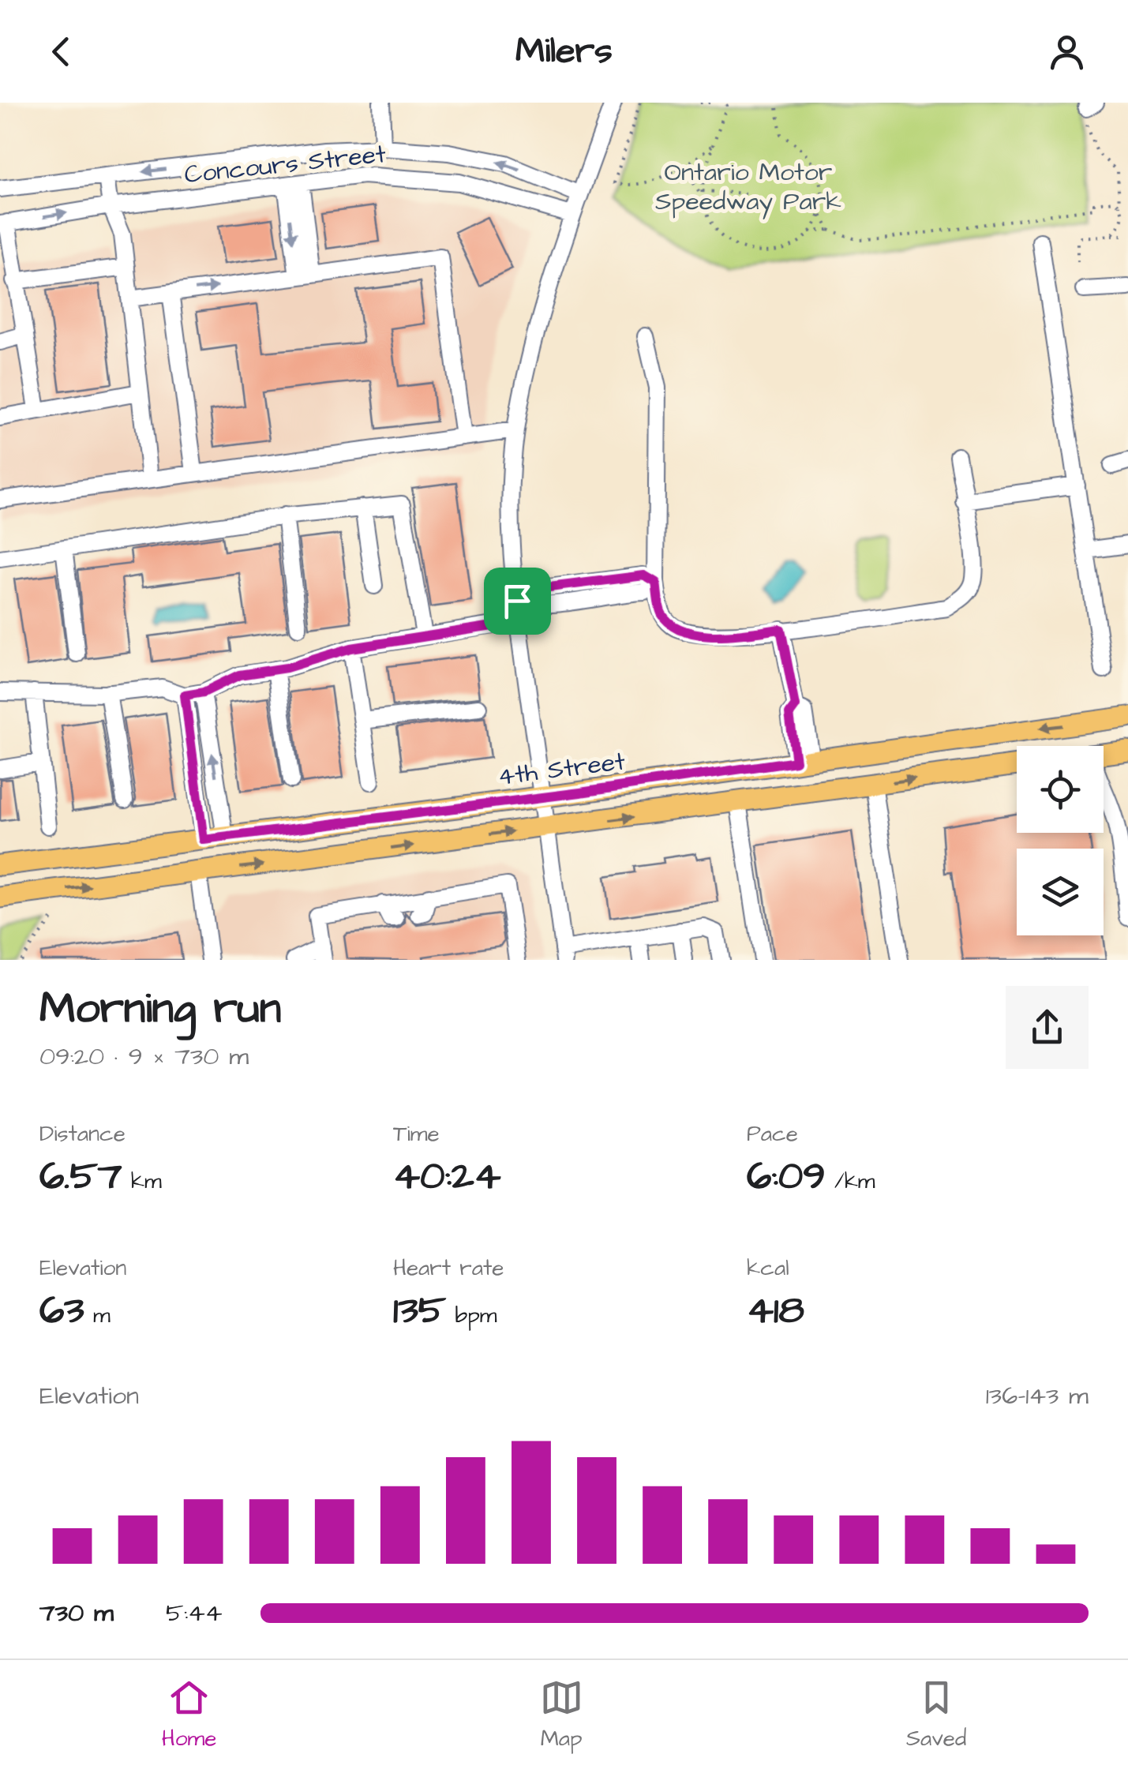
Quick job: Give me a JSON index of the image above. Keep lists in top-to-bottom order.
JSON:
{
  "streets": {
    "main road": ["4th Street"],
    "street": ["Concours Street"]
  },
  "parks": ["Ontario Motor Speedway Park"],
  "page": {
    "header": "Milers",
    "heading": ["Morning run", "09:20 · 9 × 730 m"],
    "stats": [
      ["Distance", "6.57 km"],
      ["Time", "40:24"],
      ["Pace", "6:09 /km"],
      ["Elevation", "63 m"],
      ["Heart rate", "135 bpm"],
      ["kcal", "418"]
    ],
    "chart": ["Elevation", "136–143 m"],
    "list": [
      {
        "name": "730 m",
        "note": "5:44"
      }
    ],
    "tabs": ["Home", "Map", "Saved"]
  }
}
